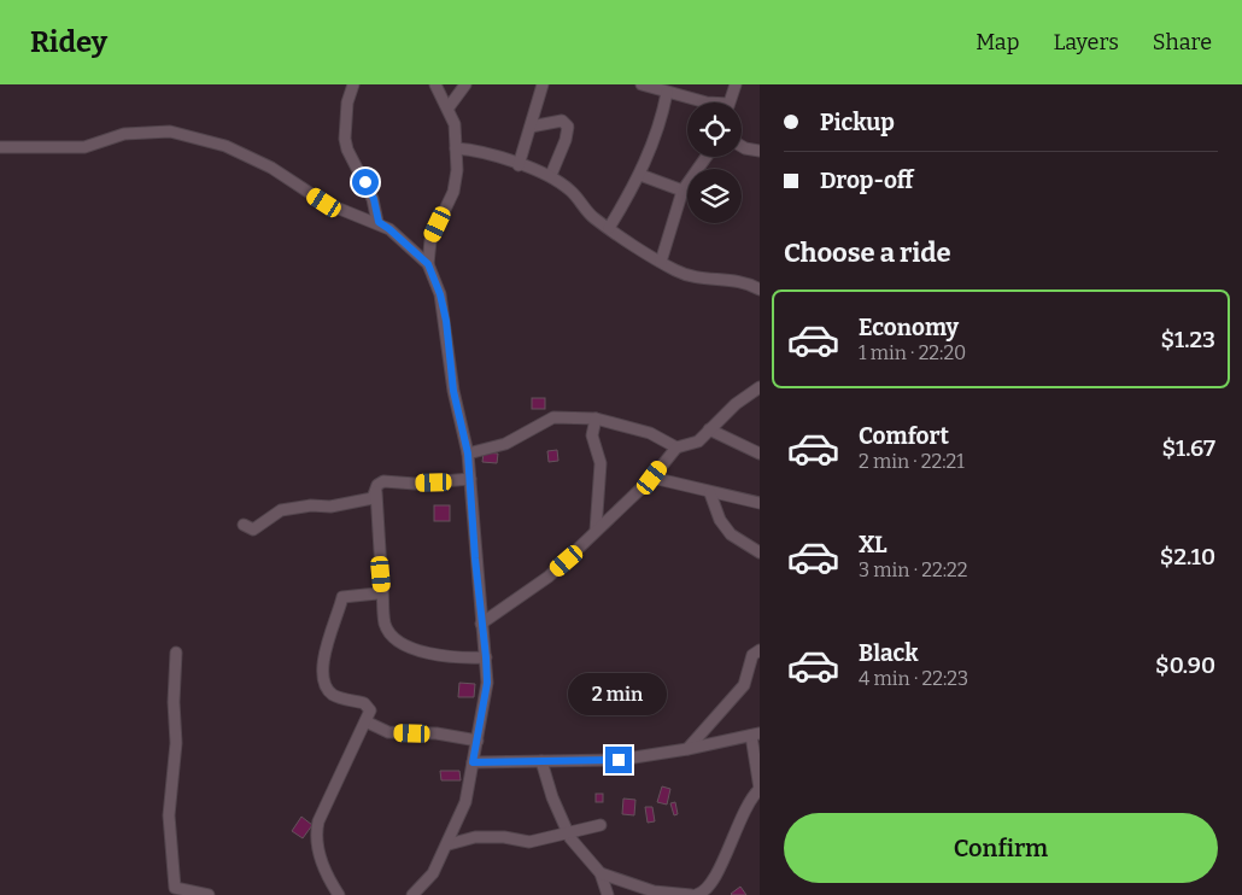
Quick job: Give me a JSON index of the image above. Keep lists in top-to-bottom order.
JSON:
{
  "page": {
    "header": "Ridey",
    "nav": ["Map", "Layers", "Share"],
    "banner": ["Pickup", "Drop-off"],
    "heading": "Choose a ride",
    "list": [
      {
        "name": "Economy",
        "note": "1 min · 22:20",
        "value": "$1.23"
      },
      {
        "name": "Comfort",
        "note": "2 min · 22:21",
        "value": "$1.67"
      },
      {
        "name": "XL",
        "note": "3 min · 22:22",
        "value": "$2.10"
      },
      {
        "name": "Black",
        "note": "4 min · 22:23",
        "value": "$0.90"
      }
    ],
    "bubble": "2 min",
    "buttons": "Confirm"
  }
}
